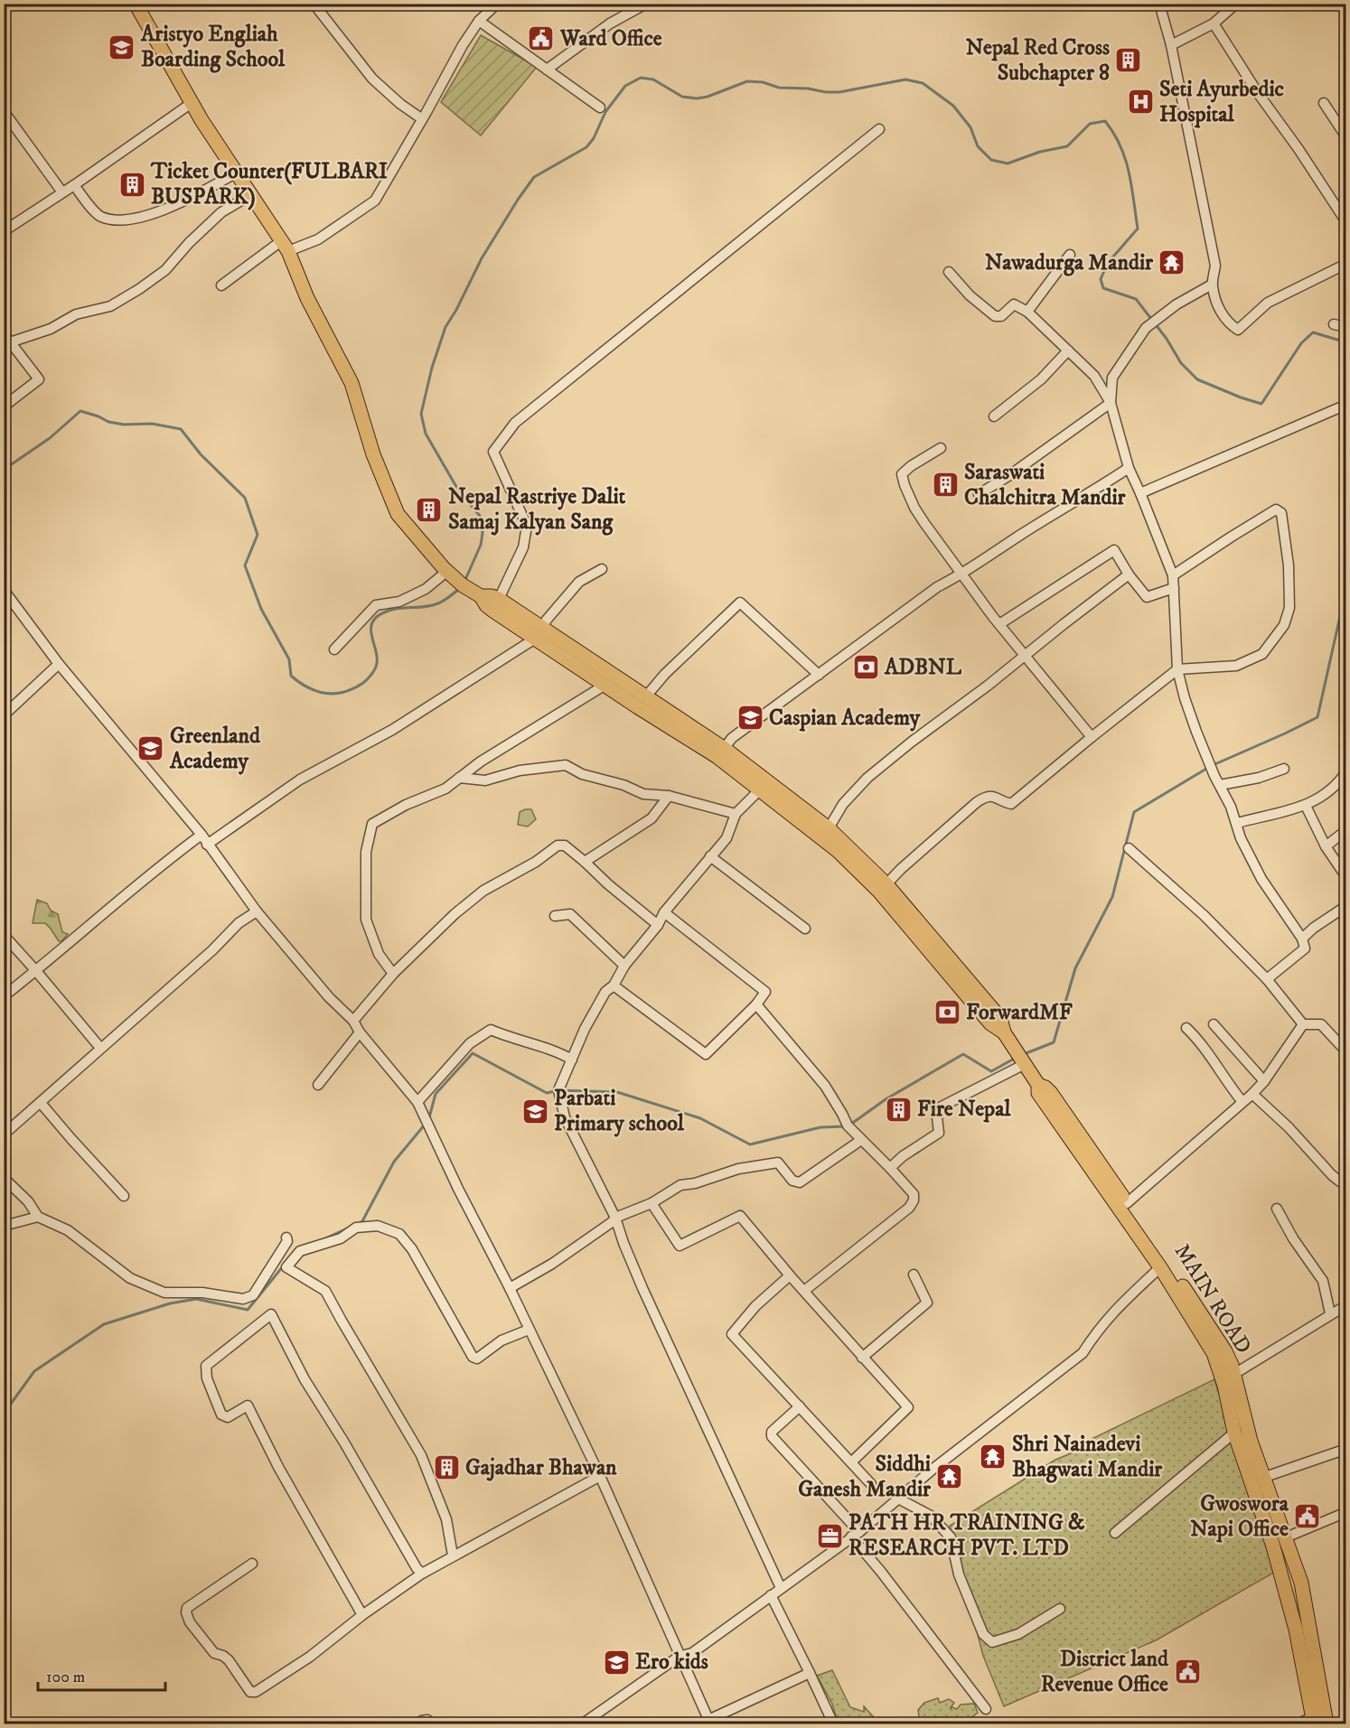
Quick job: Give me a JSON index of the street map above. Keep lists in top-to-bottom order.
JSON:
{
  "streets": {
    "main road": ["MAIN ROAD"]
  },
  "places": {
    "public building": ["Ward Office", "Gwoswora Napi Office", "District land Revenue Office"],
    "school or university": [
      "Aristyo Engliah Boarding School",
      "Caspian Academy",
      "Greenland Academy",
      "Parbati Primary school",
      "Ero kids"
    ],
    "building": [
      "Nepal Red Cross Subchapter 8",
      "Ticket Counter(FULBARI BUSPARK)",
      "Saraswati Chalchitra Mandir",
      "Nepal Rastriye Dalit Samaj Kalyan Sang",
      "Fire Nepal",
      "Gajadhar Bhawan"
    ],
    "hospital": ["Seti Ayurbedic Hospital"],
    "temple": ["Nawadurga Mandir", "Shri Nainadevi Bhagwati Mandir", "Siddhi Ganesh Mandir"],
    "bank": ["ADBNL", "ForwardMF"],
    "office": ["PATH HR TRAINING & RESEARCH PVT. LTD"]
  },
  "scale_bar": "100 m"
}
